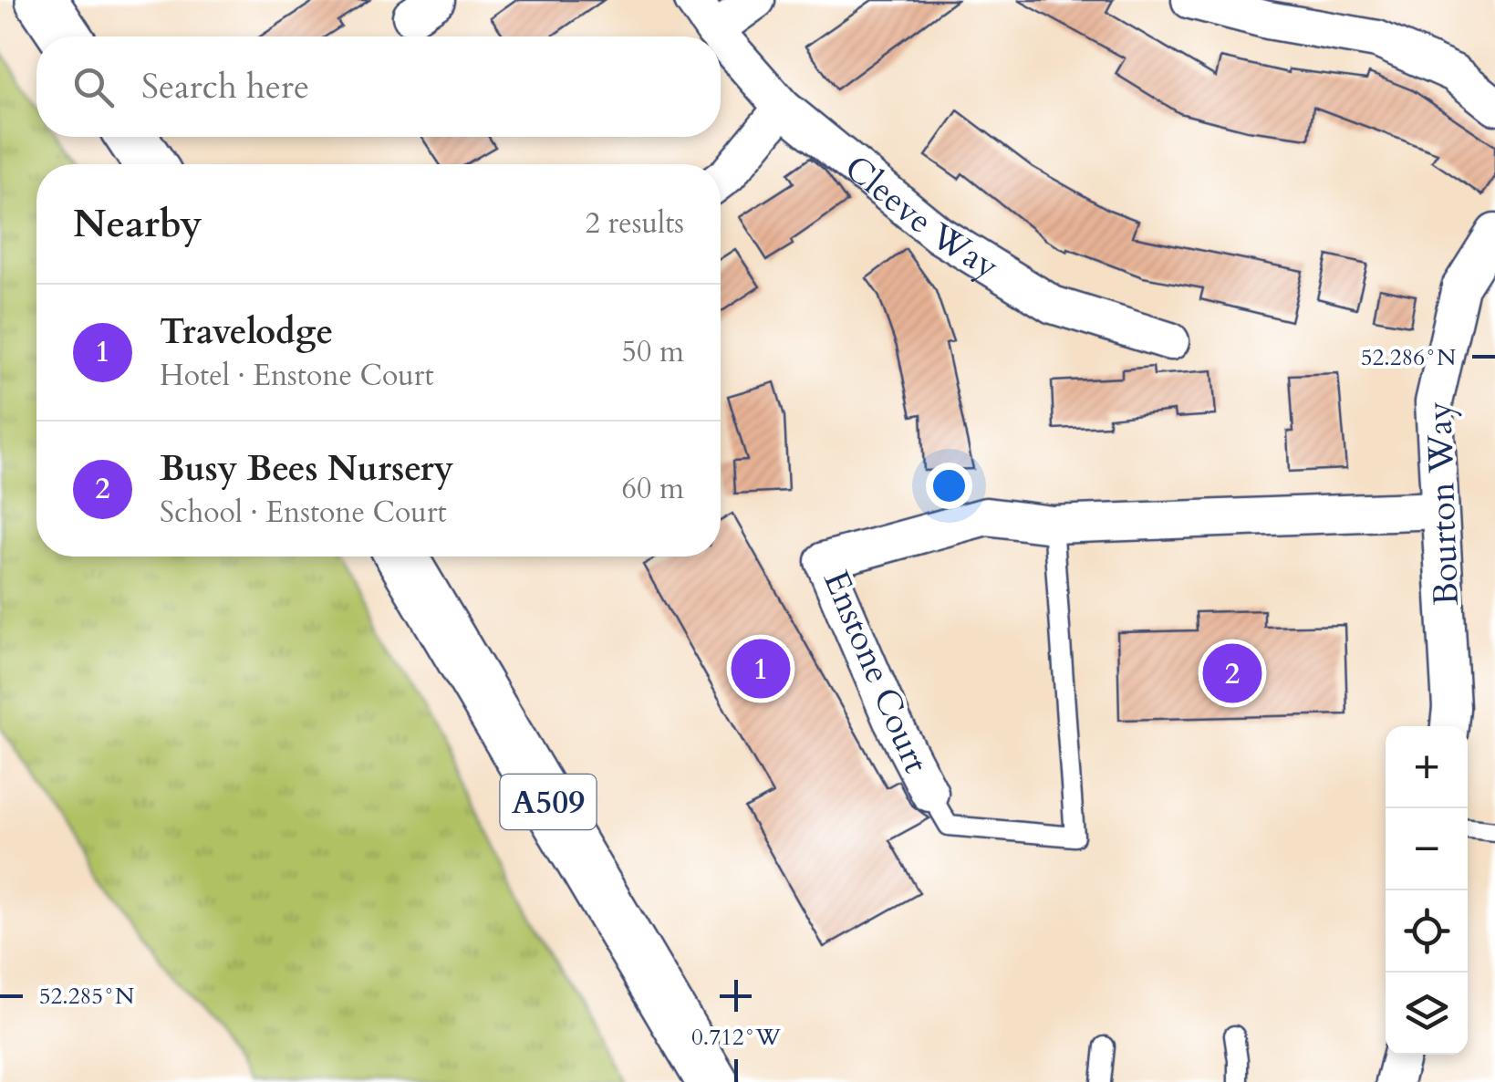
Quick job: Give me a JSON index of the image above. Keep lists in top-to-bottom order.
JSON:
{
  "streets": {
    "highway": ["A509"],
    "street": ["Cleeve Way", "Bourton Way", "Enstone Court"]
  },
  "crossings": [
    ["Bourton Way", "Enstone Court"]
  ],
  "page": {
    "search": "Search here",
    "heading": ["Nearby", "2 results"],
    "list": [
      {
        "mark": "1",
        "name": "Travelodge",
        "note": "Hotel · Enstone Court",
        "value": "50 m"
      },
      {
        "mark": "2",
        "name": "Busy Bees Nursery",
        "note": "School · Enstone Court",
        "value": "60 m"
      }
    ],
    "pins": ["1", "2"],
    "map_buttons": ["+", "−"]
  },
  "coordinates": ["52.286°N", "52.285°N", "0.712°W"]
}
